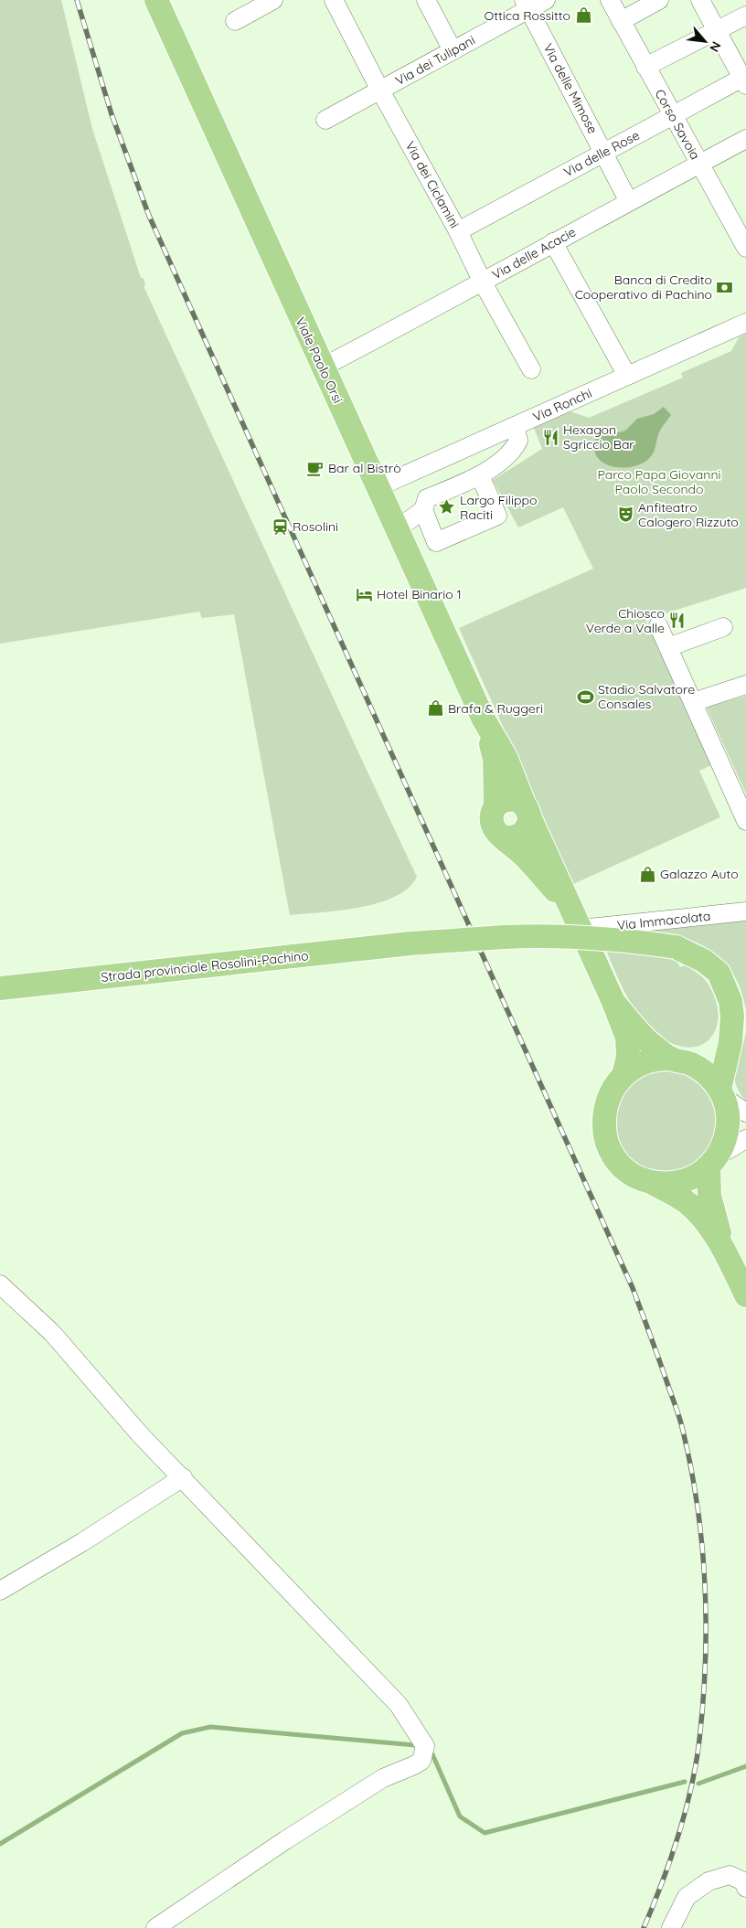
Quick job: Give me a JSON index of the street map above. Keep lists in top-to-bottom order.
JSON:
{
  "streets": {
    "main road": ["Viale Paolo Orsi", "Strada provinciale Rosolini-Pachino"],
    "street": [
      "Via dei Tulipani",
      "Via delle Mimose",
      "Corso Savoia",
      "Via delle Rose",
      "Via dei Ciclamini",
      "Via delle Acacie",
      "Via Ronchi",
      "Via Immacolata"
    ]
  },
  "crossings": [
    ["Via dei Tulipani", "Via delle Mimose"],
    ["Via dei Tulipani", "Via dei Ciclamini"],
    ["Via delle Mimose", "Via delle Rose"],
    ["Via delle Mimose", "Via delle Acacie"],
    ["Corso Savoia", "Via delle Rose"],
    ["Corso Savoia", "Via delle Acacie"],
    ["Via delle Rose", "Via dei Ciclamini"],
    ["Via dei Ciclamini", "Via delle Acacie"],
    ["Via delle Acacie", "Viale Paolo Orsi"],
    ["Viale Paolo Orsi", "Via Ronchi"]
  ],
  "parks": ["Parco Papa Giovanni Paolo Secondo"],
  "places": {
    "shop": ["Ottica Rossitto", "Brafa & Ruggeri", "Galazzo Auto"],
    "bank": ["Banca di Credito Cooperativo di Pachino"],
    "restaurant": ["Hexagon Sgriccio Bar", "Chiosco Verde a Valle"],
    "cafe": ["Bar al Bistrò"],
    "place": ["Largo Filippo Raciti"],
    "theatre": ["Anfiteatro Calogero Rizzuto"],
    "station": ["Rosolini"],
    "hotel": ["Hotel Binario 1"],
    "sports": ["Stadio Salvatore Consales"]
  },
  "north": "bottom right"
}
